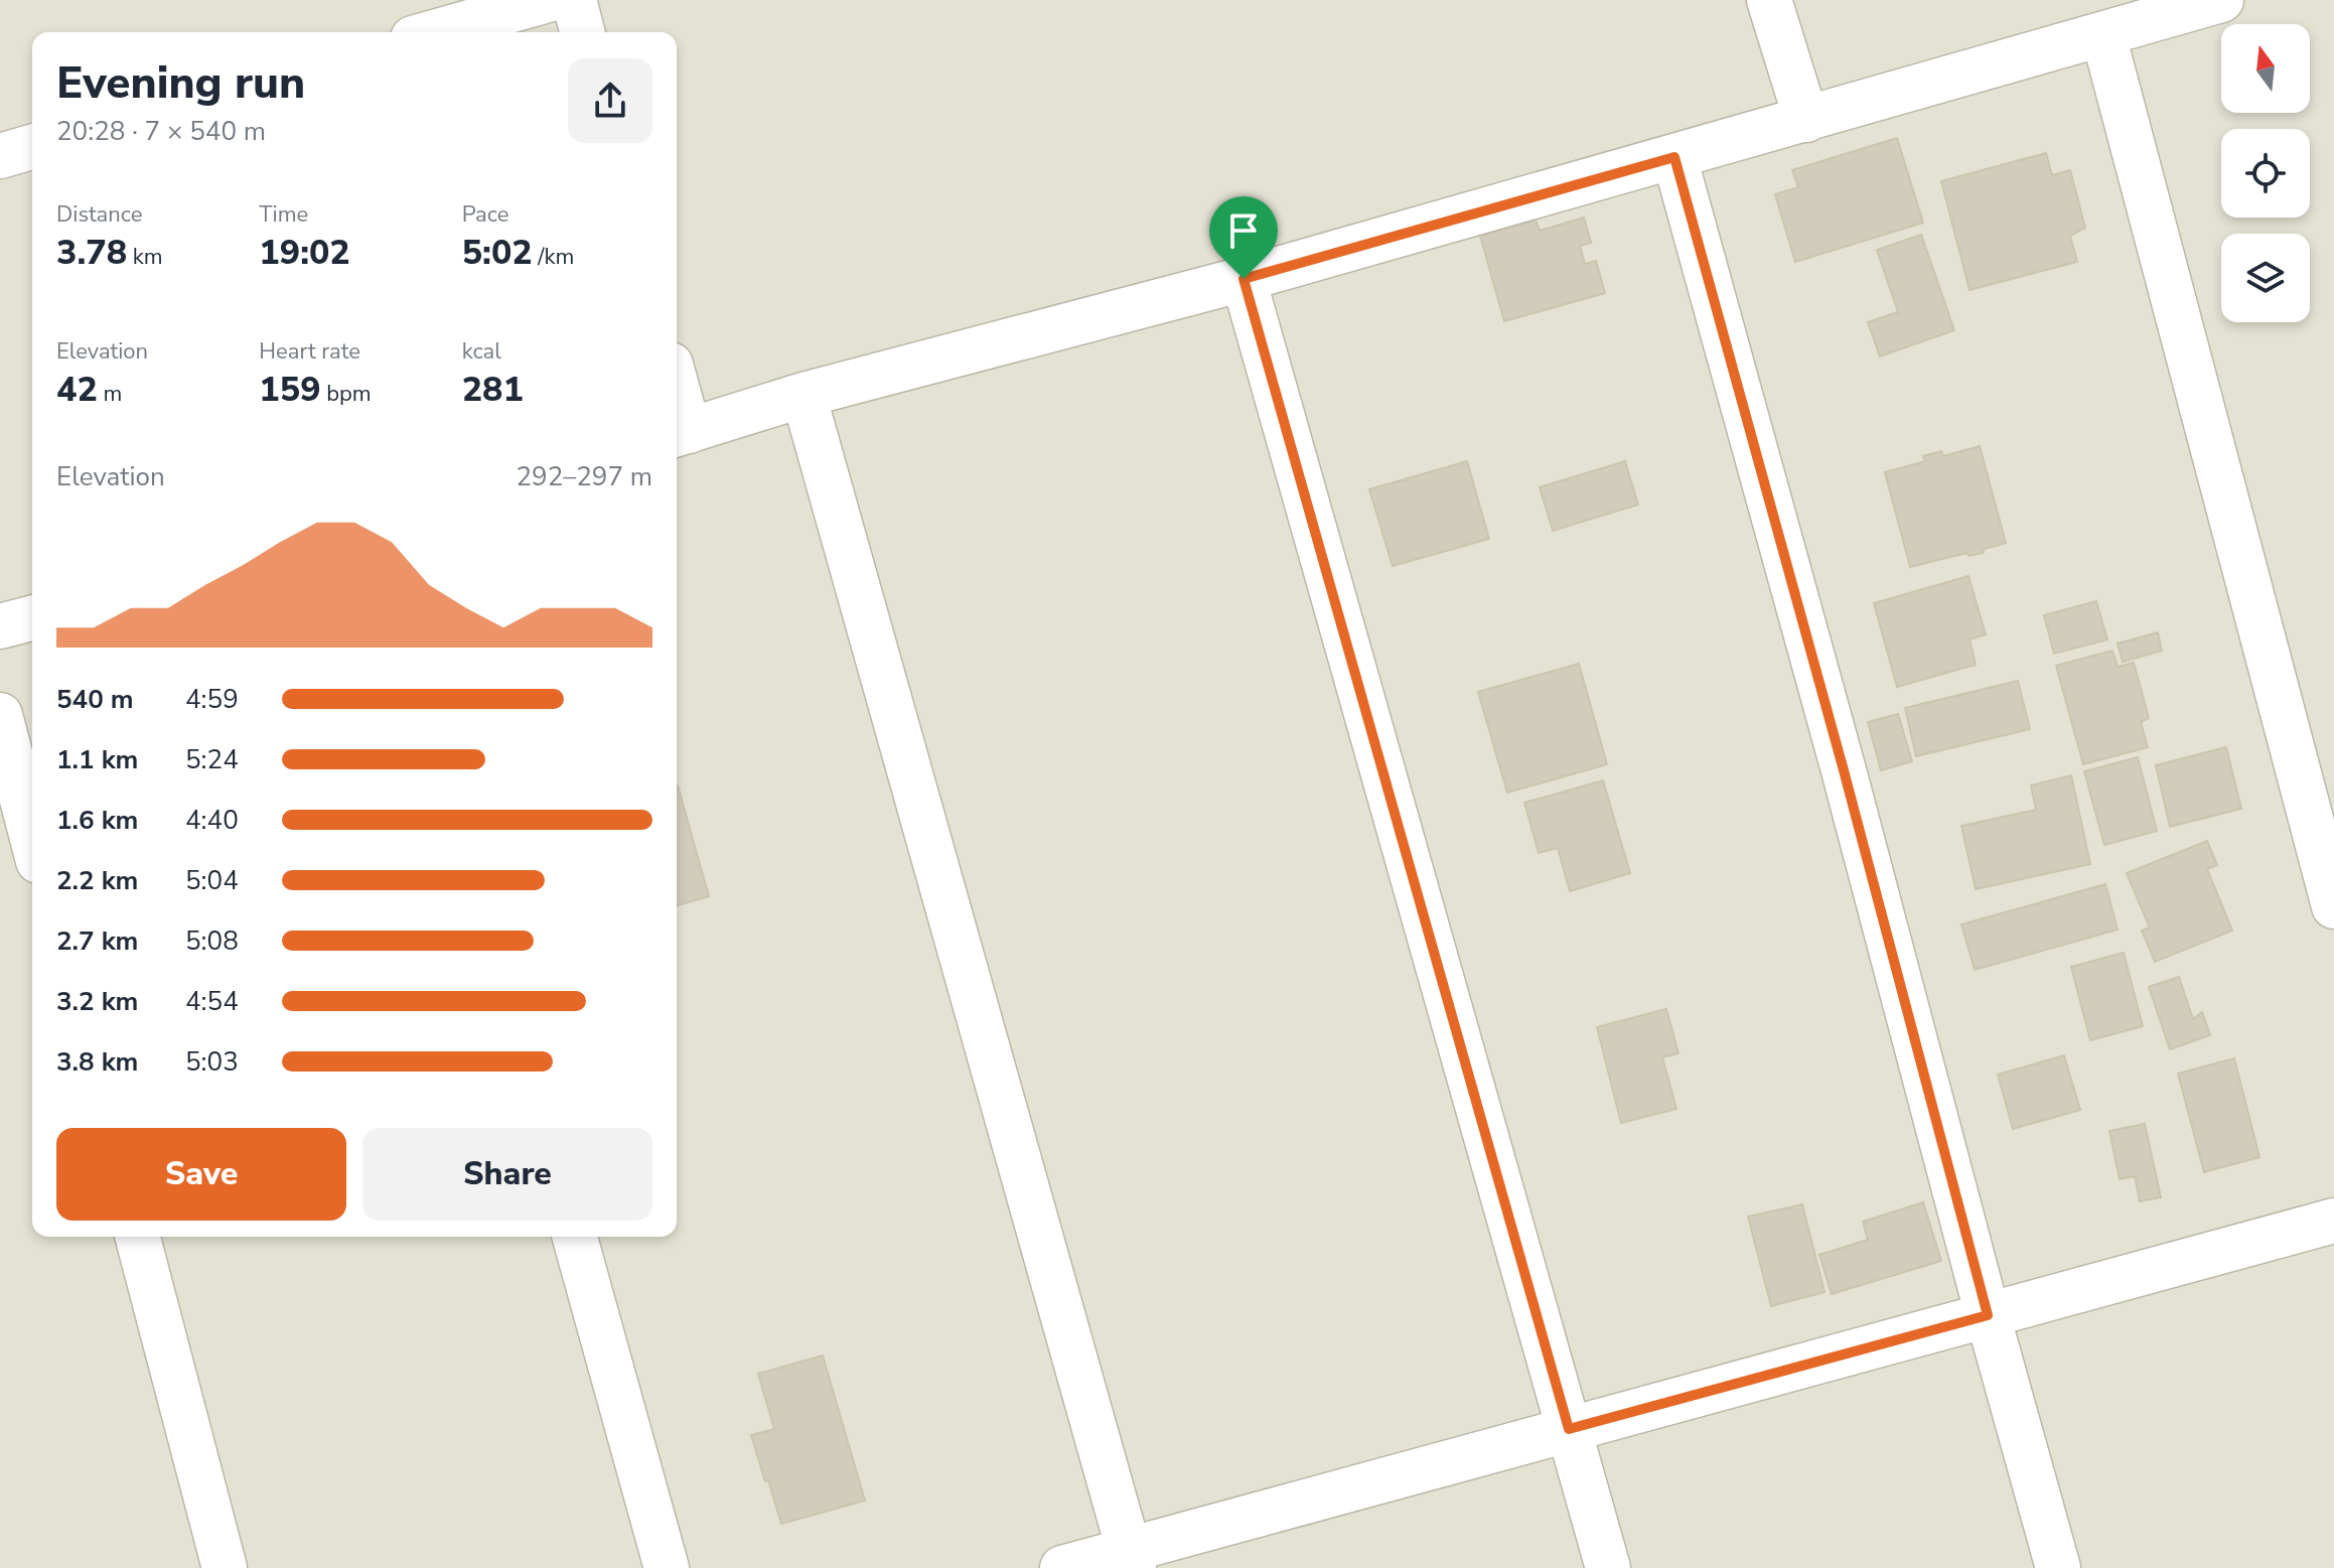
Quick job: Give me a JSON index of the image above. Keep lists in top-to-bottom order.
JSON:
{
  "north": "top",
  "page": {
    "heading": ["Evening run", "20:28 · 7 × 540 m"],
    "stats": [
      ["Distance", "3.78 km"],
      ["Time", "19:02"],
      ["Pace", "5:02 /km"],
      ["Elevation", "42 m"],
      ["Heart rate", "159 bpm"],
      ["kcal", "281"]
    ],
    "chart": ["Elevation", "292–297 m"],
    "list": [
      {
        "name": "540 m",
        "note": "4:59"
      },
      {
        "name": "1.1 km",
        "note": "5:24"
      },
      {
        "name": "1.6 km",
        "note": "4:40"
      },
      {
        "name": "2.2 km",
        "note": "5:04"
      },
      {
        "name": "2.7 km",
        "note": "5:08"
      },
      {
        "name": "3.2 km",
        "note": "4:54"
      },
      {
        "name": "3.8 km",
        "note": "5:03"
      }
    ],
    "buttons": ["Save", "Share"]
  }
}
